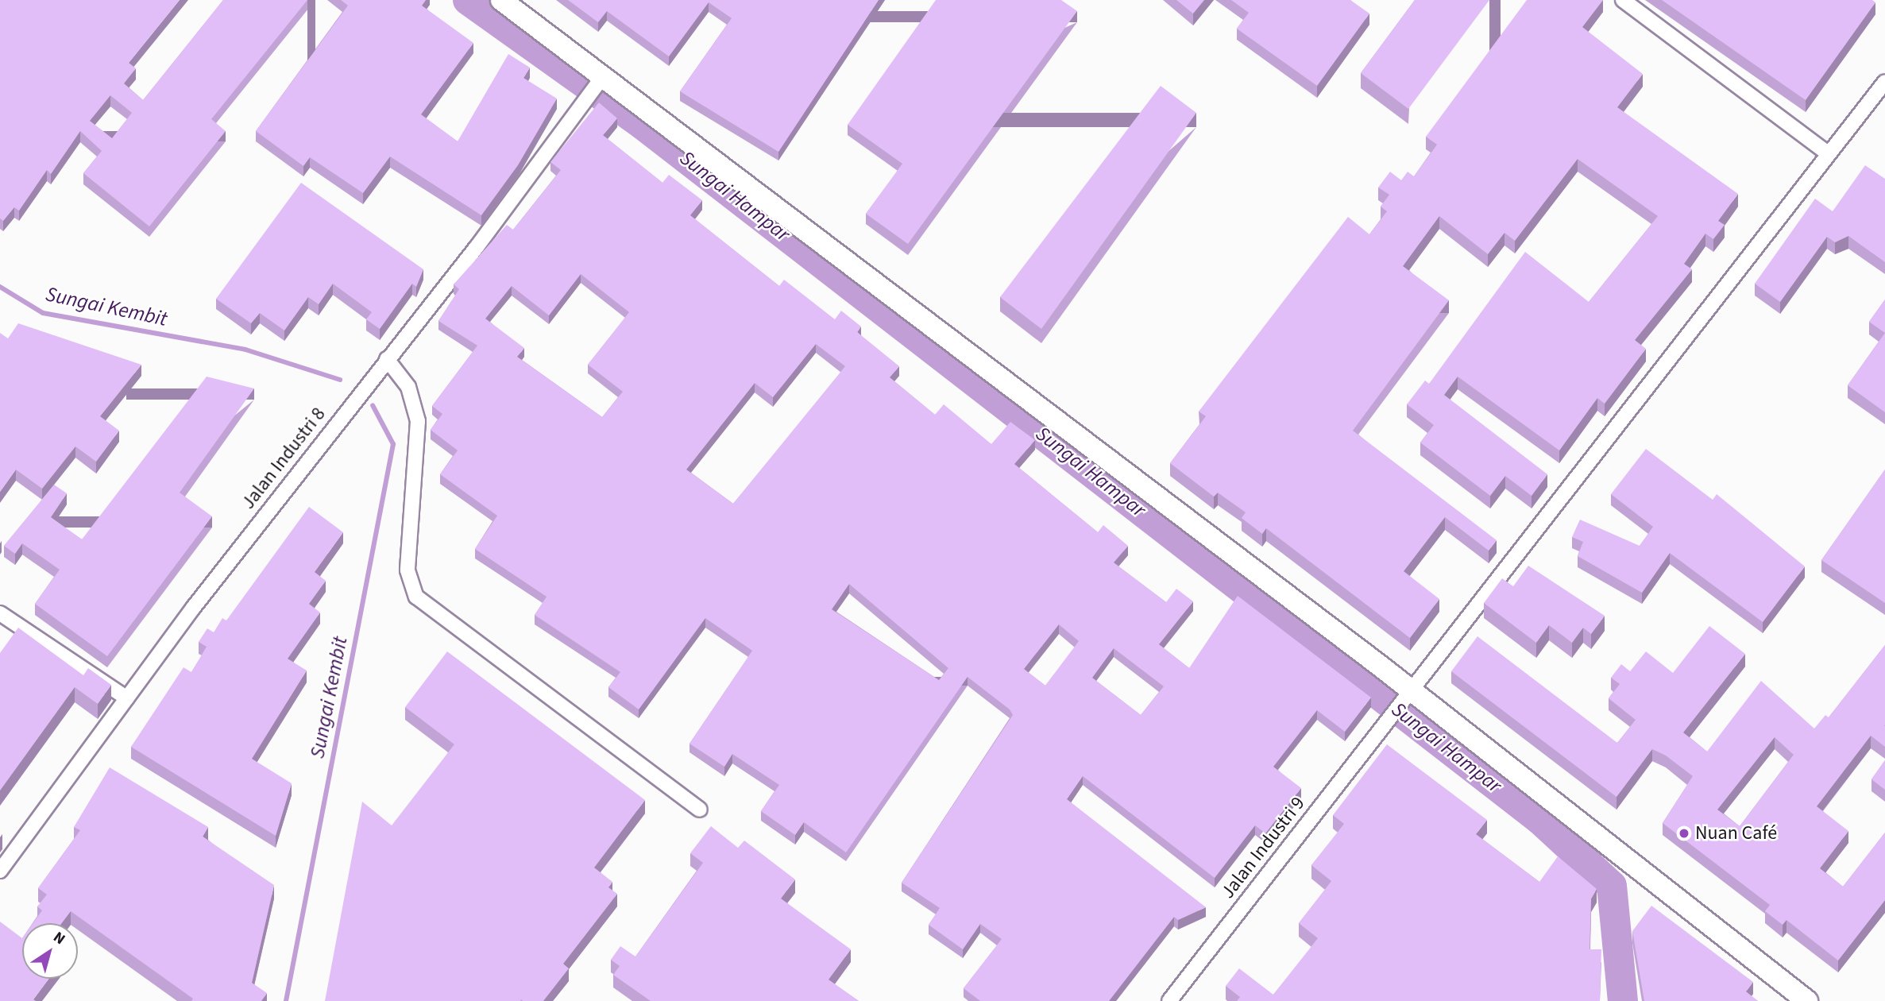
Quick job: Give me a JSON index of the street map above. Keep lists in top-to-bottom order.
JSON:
{
  "streets": {
    "street": ["Jalan Industri 8", "Jalan Industri 9"]
  },
  "water": ["Sungai Hampar", "Sungai Kembit"],
  "places": ["Nuan Café"],
  "north": "top right"
}
